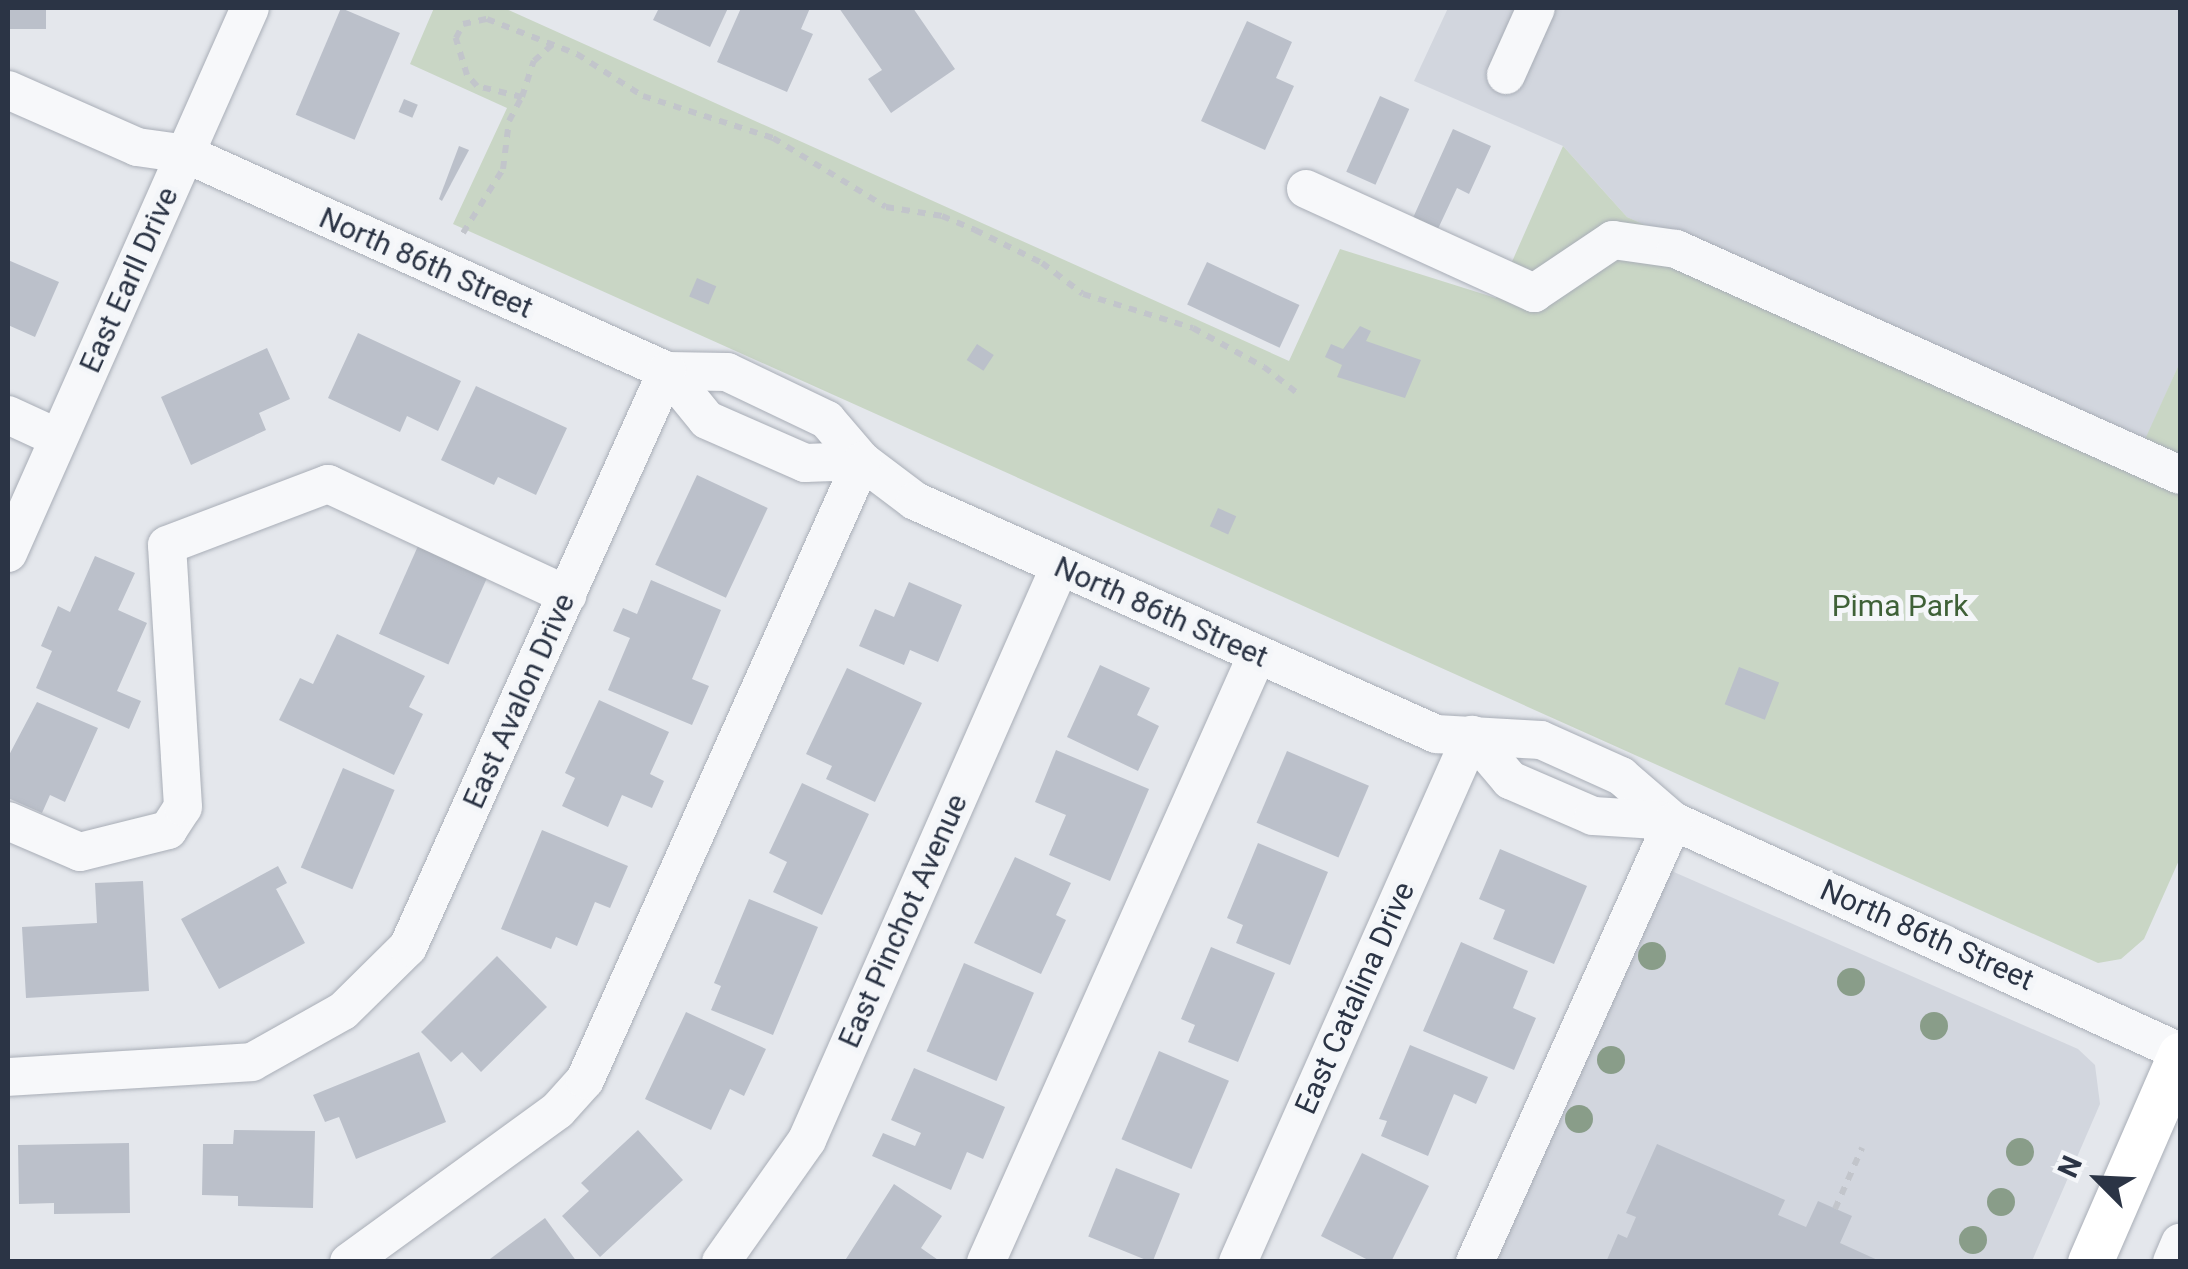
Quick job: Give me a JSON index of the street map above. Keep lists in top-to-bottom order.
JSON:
{
  "streets": {
    "street": [
      "North 86th Street",
      "East Earll Drive",
      "East Avalon Drive",
      "East Pinchot Avenue",
      "East Catalina Drive"
    ]
  },
  "crossings": [
    ["North 86th Street", "East Earll Drive"],
    ["North 86th Street", "East Avalon Drive"],
    ["North 86th Street", "East Pinchot Avenue"],
    ["North 86th Street", "East Catalina Drive"]
  ],
  "parks": ["Pima Park"],
  "north": "top left"
}
